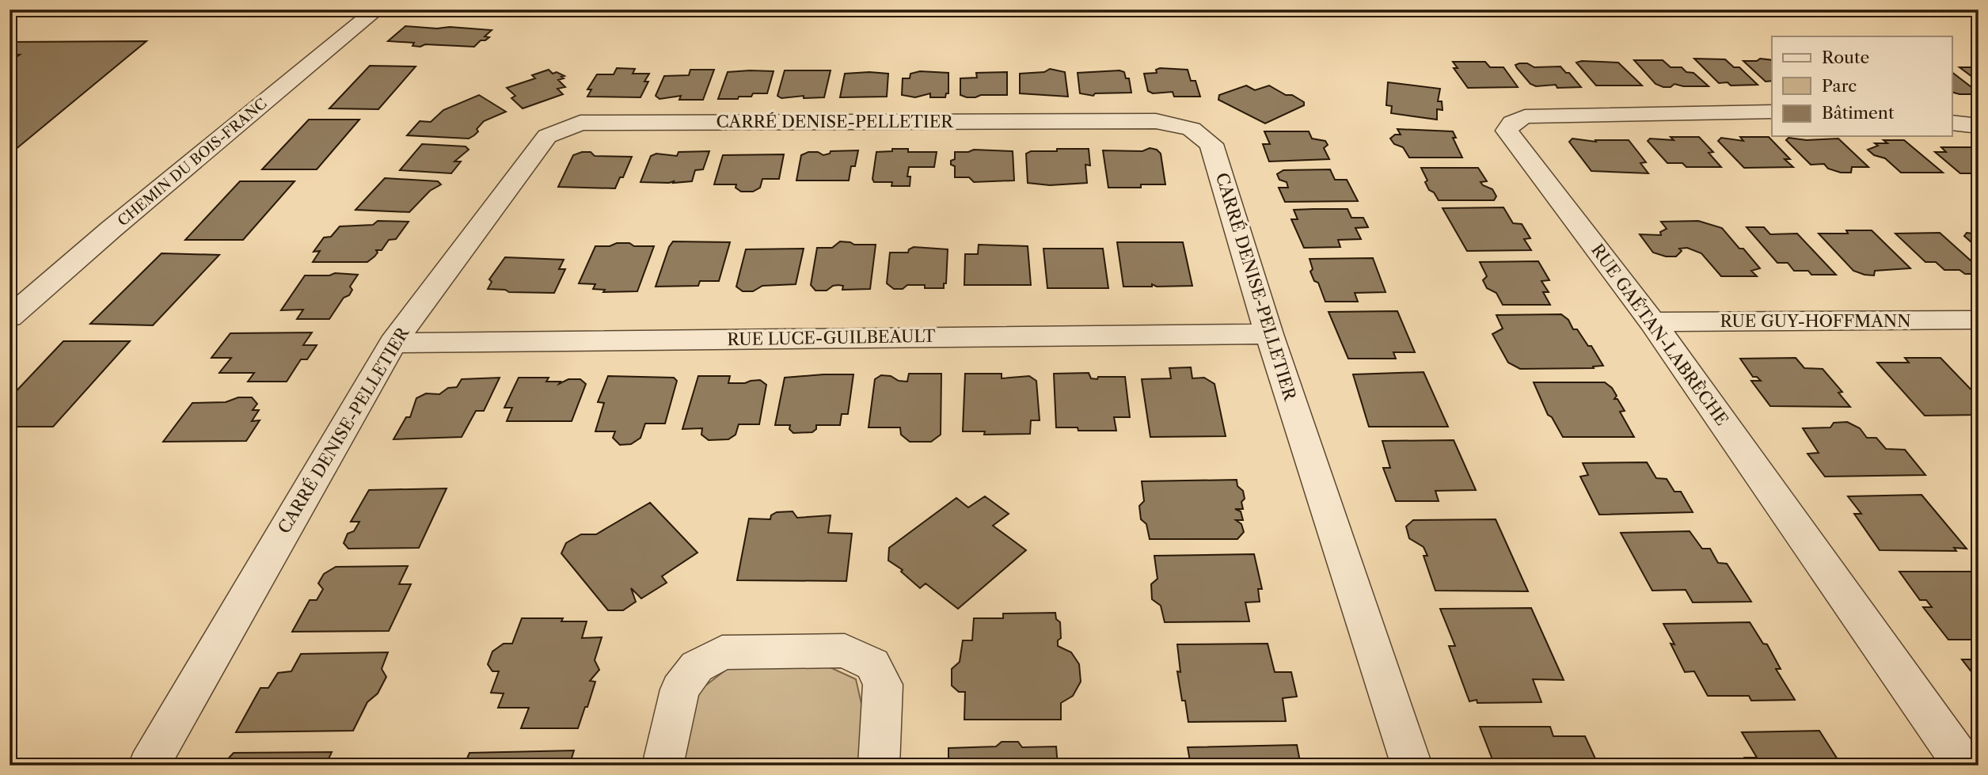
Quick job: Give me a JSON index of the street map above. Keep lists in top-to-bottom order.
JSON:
{
  "streets": {
    "street": [
      "CARRÉ DENISE-PELLETIER",
      "CHEMIN DU BOIS-FRANC",
      "RUE GUY-HOFFMANN",
      "RUE GAÉTAN-LABRÈCHE",
      "RUE LUCE-GUILBEAULT"
    ]
  },
  "crossings": [
    ["CARRÉ DENISE-PELLETIER", "RUE LUCE-GUILBEAULT"],
    ["RUE GUY-HOFFMANN", "RUE GAÉTAN-LABRÈCHE"]
  ],
  "legend": ["Route", "Parc", "Bâtiment"]
}
